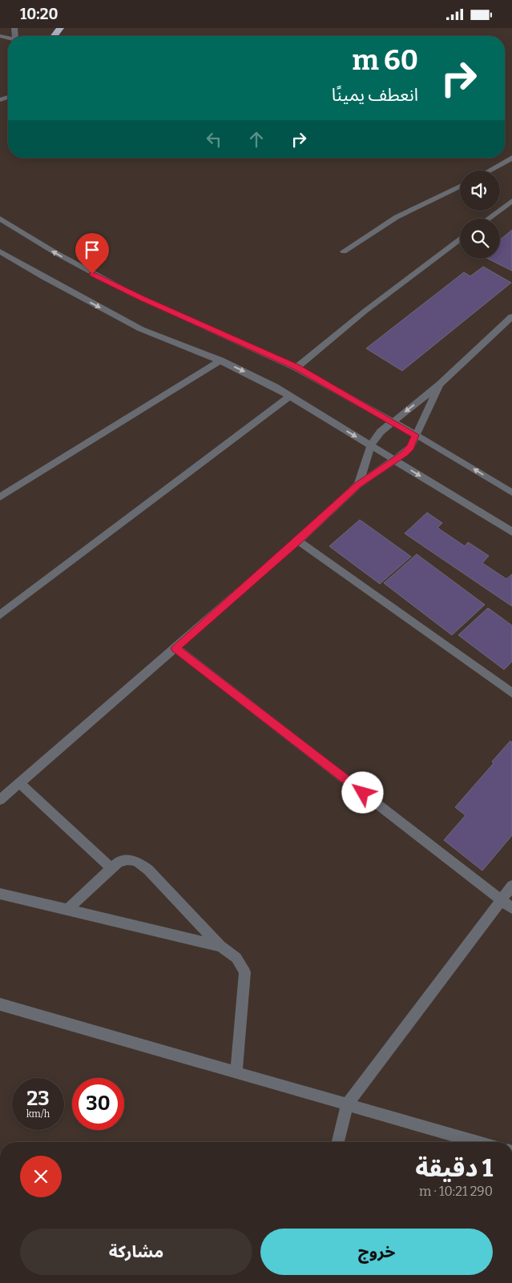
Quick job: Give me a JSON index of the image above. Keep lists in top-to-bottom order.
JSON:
{
  "page": {
    "status": "10:20",
    "turn": ["60 m", "انعطف يمينًا"],
    "speed": "23 km/h",
    "limit": "30",
    "heading": ["1 دقيقة", "290 m · 10:21"],
    "buttons": ["خروج", "مشاركة"]
  }
}
